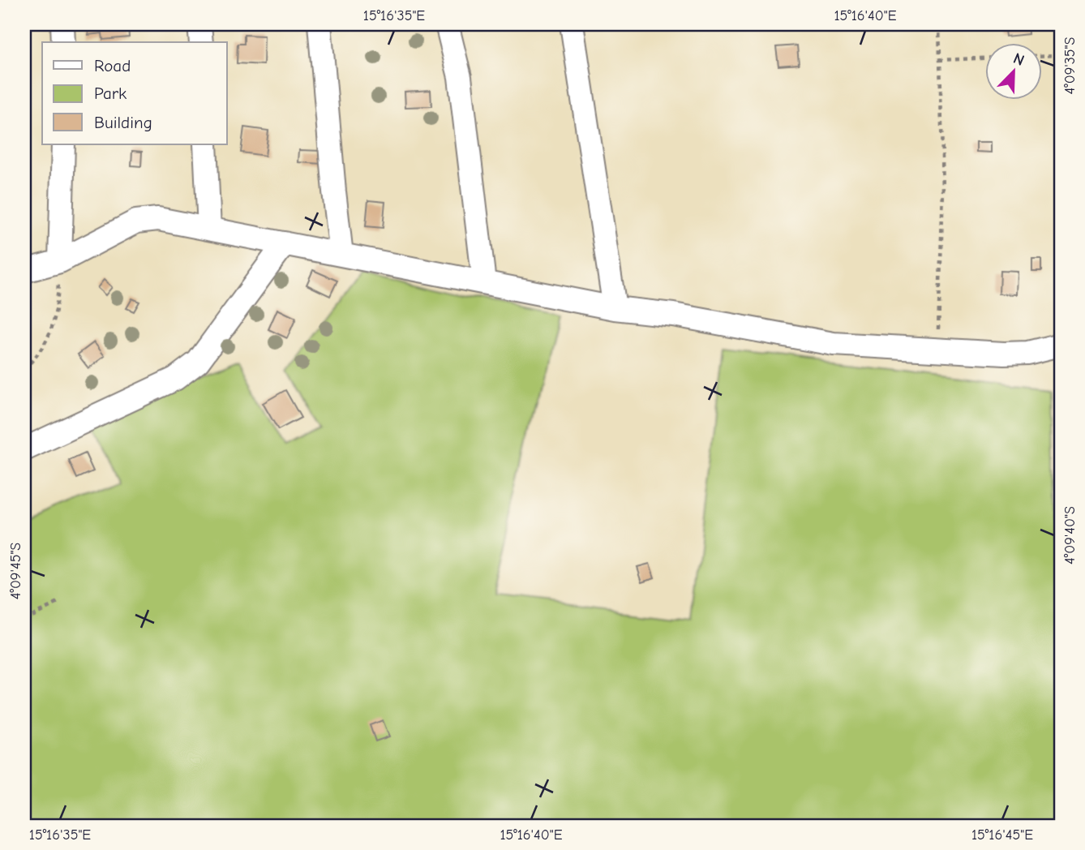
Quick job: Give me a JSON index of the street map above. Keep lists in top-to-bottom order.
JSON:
{
  "legend": ["Road", "Park", "Building"],
  "north": "top right",
  "coordinates": [
    "15°16'35\"E",
    "15°16'40\"E",
    "4°09'35\"S",
    "4°09'40\"S",
    "4°09'45\"S",
    "15°16'45\"E"
  ]
}
